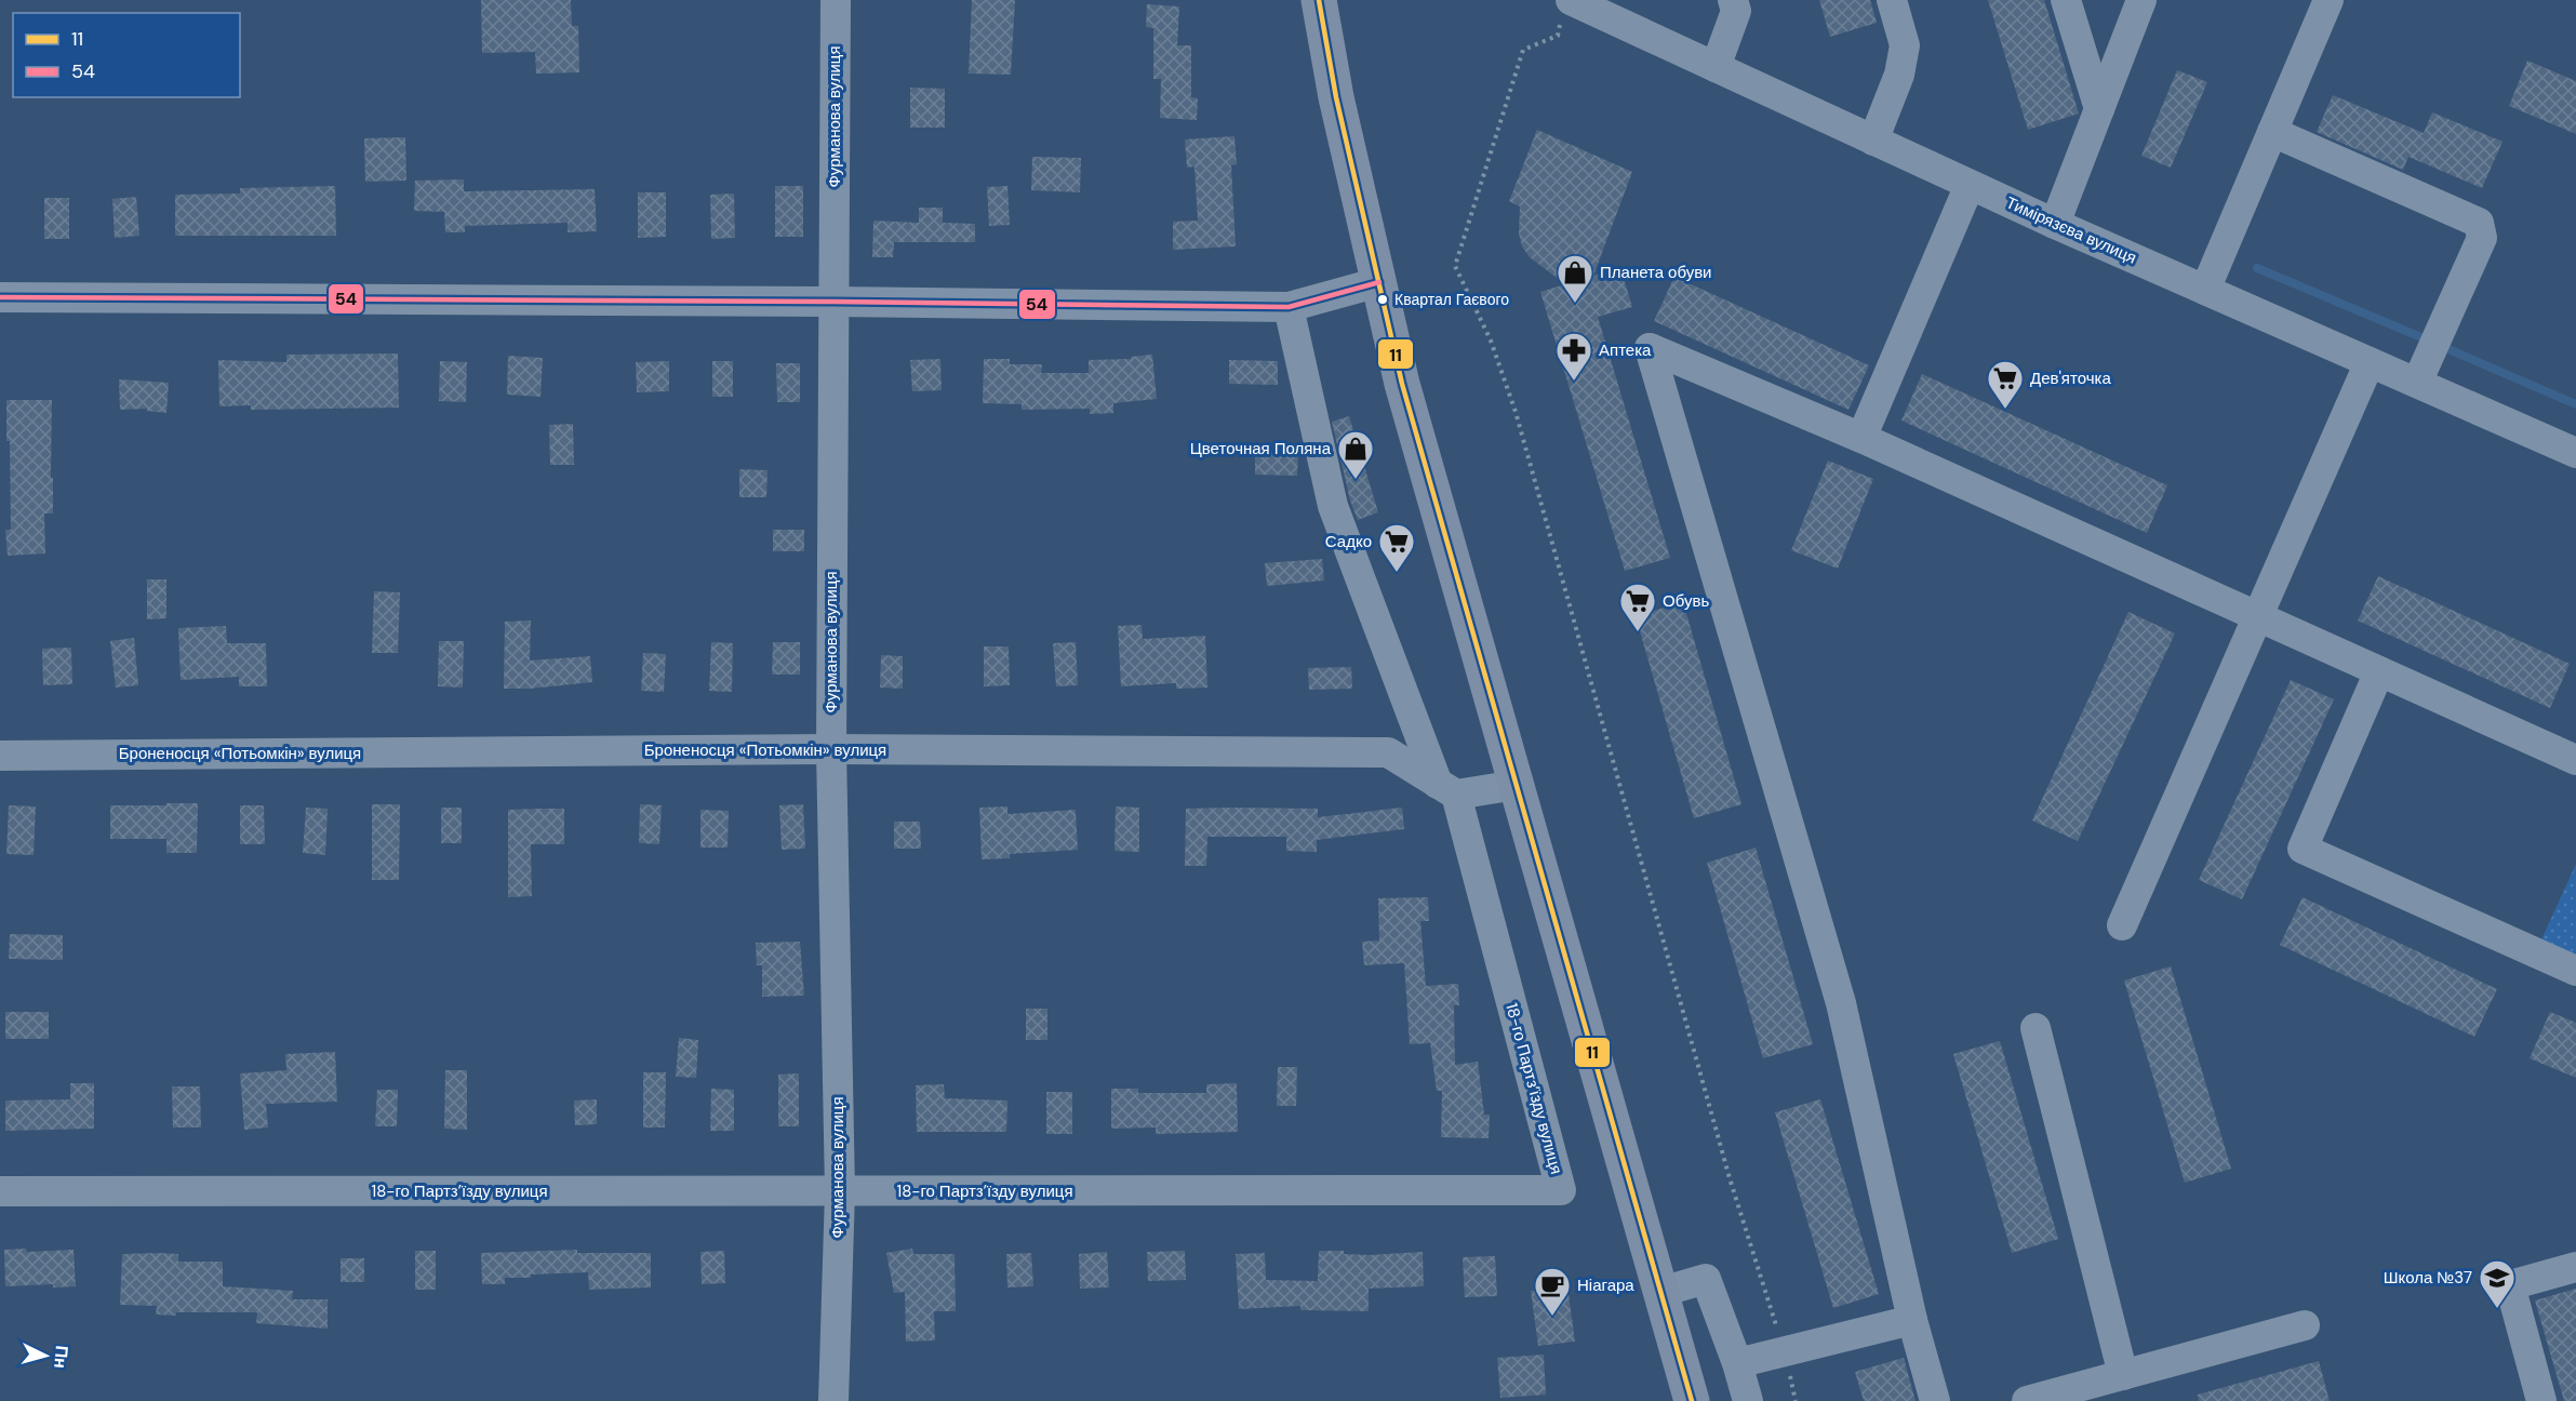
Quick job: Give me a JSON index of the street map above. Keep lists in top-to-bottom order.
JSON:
{
  "streets": {
    "street": [
      "Фурманова вулиця",
      "Тимірязєва вулиця",
      "Броненосця «Потьомкін» вулиця",
      "18-го Партз’їзду вулиця"
    ]
  },
  "crossings": [
    ["Фурманова вулиця", "Броненосця «Потьомкін» вулиця"],
    ["Фурманова вулиця", "18-го Партз’їзду вулиця"],
    ["Броненосця «Потьомкін» вулиця", "18-го Партз’їзду вулиця"]
  ],
  "places": {
    "other": ["Квартал Гаєвого"],
    "shop": ["Планета обуви", "Цветочная Поляна"],
    "pharmacy": ["Аптека"],
    "supermarket": ["Дев'яточка", "Садко", "Обувь"],
    "school or university": ["Школа №37"],
    "cafe": ["Ніагара"]
  },
  "lines": ["transit line 11", "transit line 54"],
  "legend": ["11", "54"],
  "north": "right"
}
